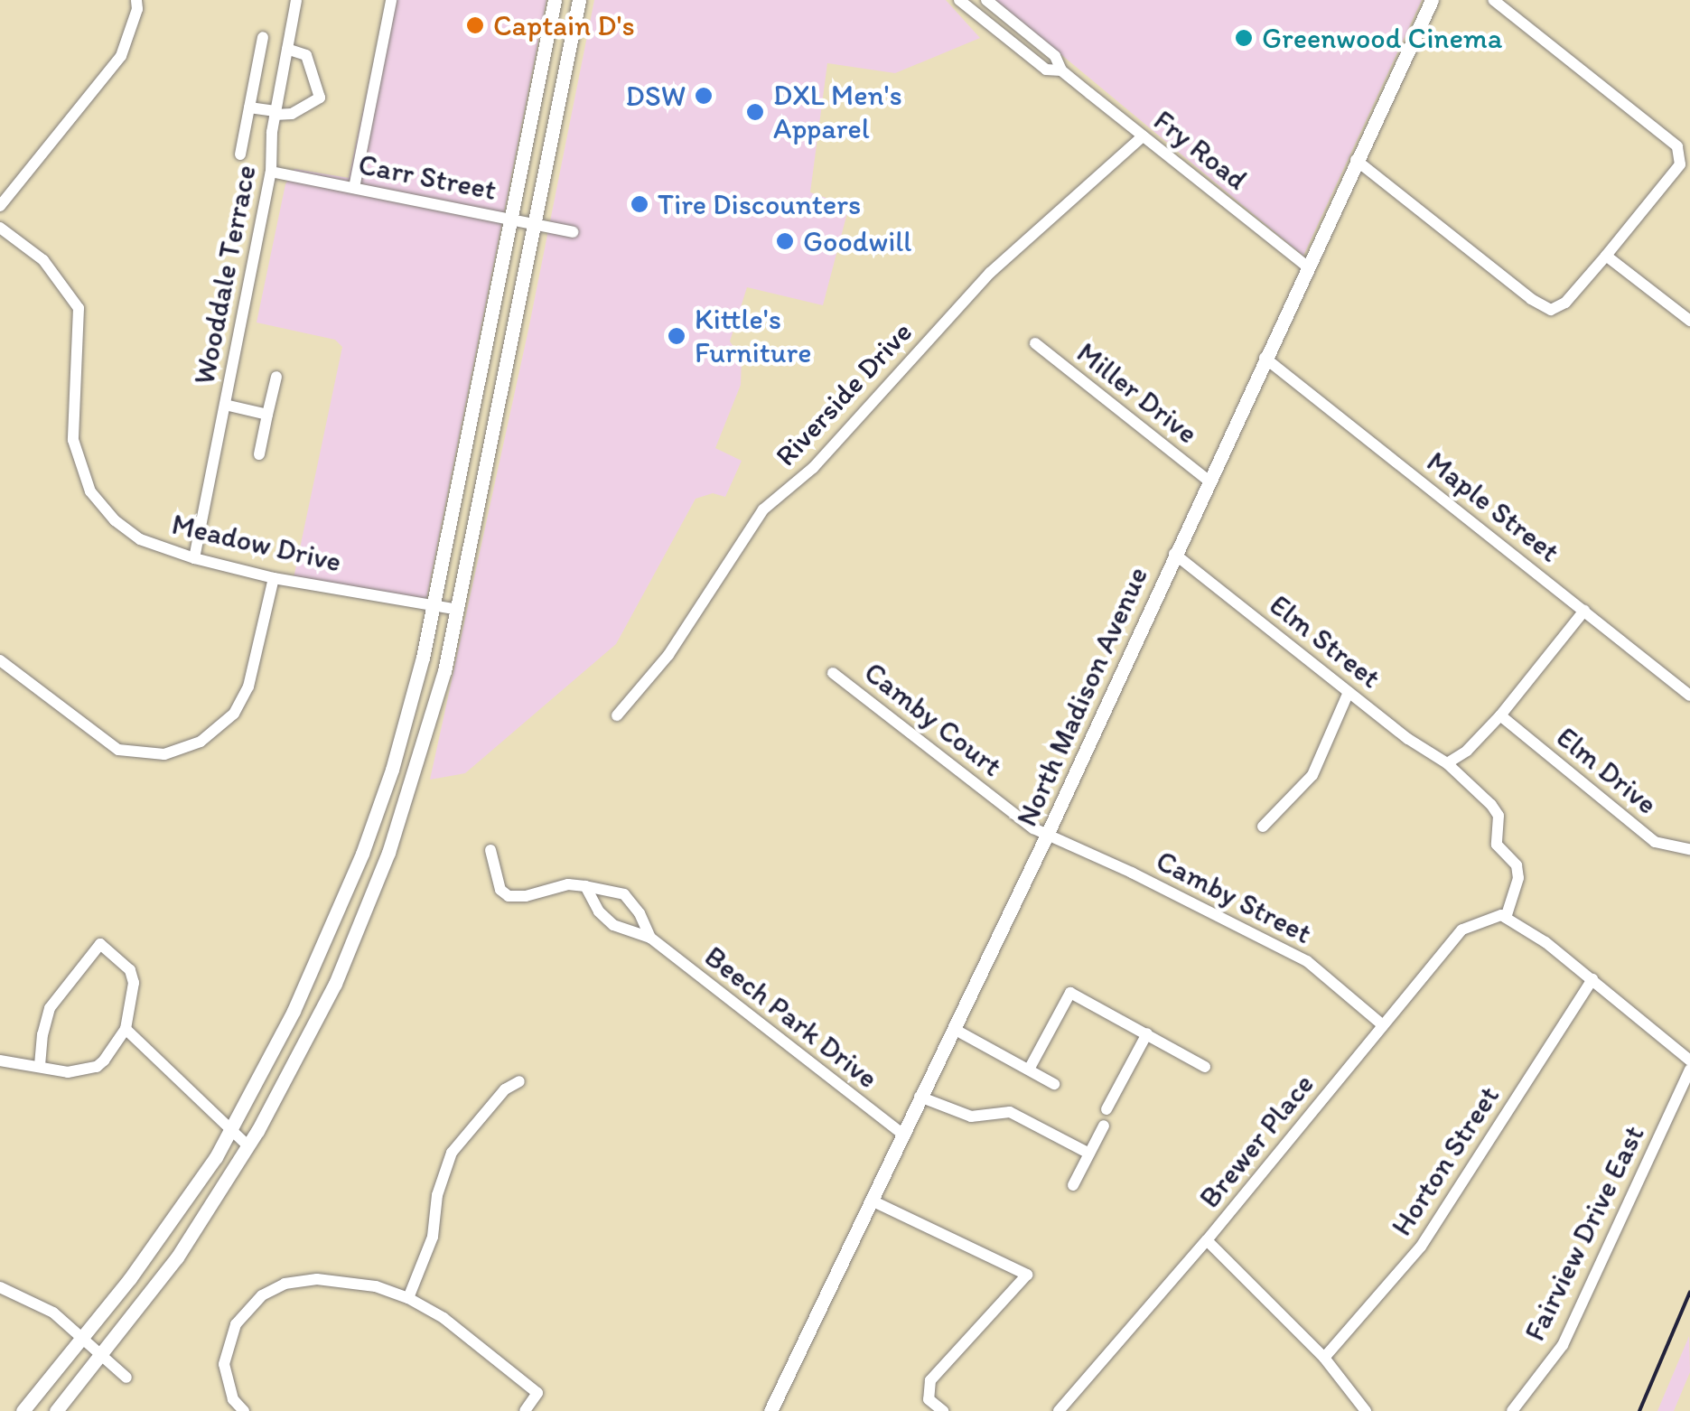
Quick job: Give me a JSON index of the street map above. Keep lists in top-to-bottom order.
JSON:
{
  "streets": {
    "main road": ["North Madison Avenue"],
    "street": [
      "Fry Road",
      "Carr Street",
      "Wooddale Terrace",
      "Miller Drive",
      "Riverside Drive",
      "Maple Street",
      "Meadow Drive",
      "Elm Street",
      "Camby Court",
      "Elm Drive",
      "Camby Street",
      "Beech Park Drive",
      "Brewer Place",
      "Horton Street",
      "Fairview Drive East"
    ]
  },
  "crossings": [
    ["Fry Road", "Riverside Drive"],
    ["Fry Road", "North Madison Avenue"],
    ["Carr Street", "Wooddale Terrace"],
    ["Wooddale Terrace", "Meadow Drive"],
    ["Miller Drive", "North Madison Avenue"],
    ["Maple Street", "North Madison Avenue"],
    ["Elm Street", "North Madison Avenue"],
    ["Elm Street", "Brewer Place"],
    ["North Madison Avenue", "Camby Court"],
    ["North Madison Avenue", "Camby Street"],
    ["North Madison Avenue", "Beech Park Drive"],
    ["Camby Court", "Camby Street"],
    ["Camby Street", "Brewer Place"]
  ],
  "places": [
    "Captain D's",
    "Greenwood Cinema",
    "DSW",
    "DXL Men's Apparel",
    "Tire Discounters",
    "Goodwill",
    "Kittle's Furniture"
  ]
}
